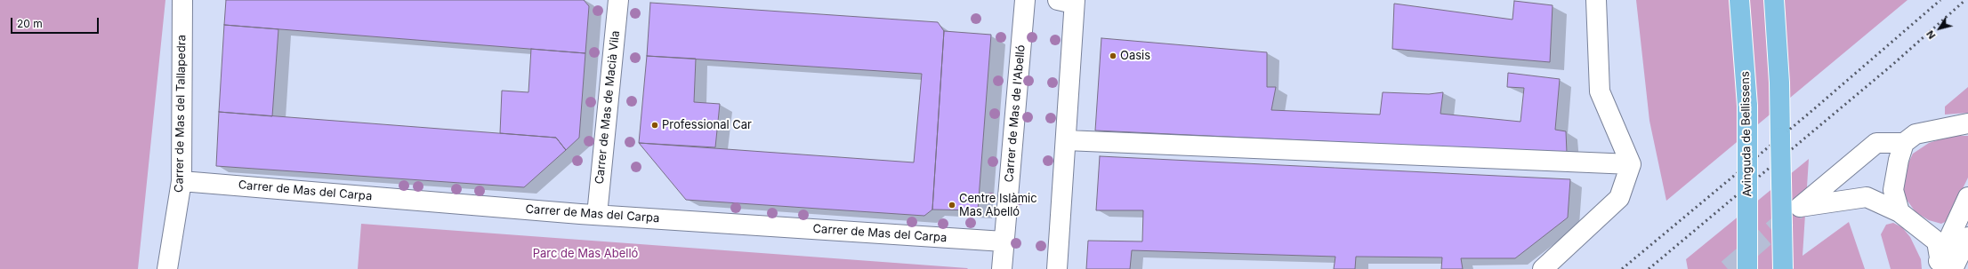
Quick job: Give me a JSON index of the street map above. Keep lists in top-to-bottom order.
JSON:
{
  "streets": {
    "main road": ["Avinguda de Bellissens"],
    "street": [
      "Carrer de Mas de Macià Vila",
      "Carrer de Mas del Tallapedra",
      "Carrer de Mas de l'Abelló",
      "Carrer de Mas del Carpa"
    ]
  },
  "crossings": [
    ["Carrer de Mas de Macià Vila", "Carrer de Mas del Carpa"],
    ["Carrer de Mas del Tallapedra", "Carrer de Mas del Carpa"],
    ["Carrer de Mas de l'Abelló", "Carrer de Mas del Carpa"]
  ],
  "parks": ["Parc de Mas Abelló"],
  "places": ["Oasis", "Professional Car", "Centre Islàmic Mas Abelló"],
  "scale_bar": "20 m",
  "north": "bottom left"
}
